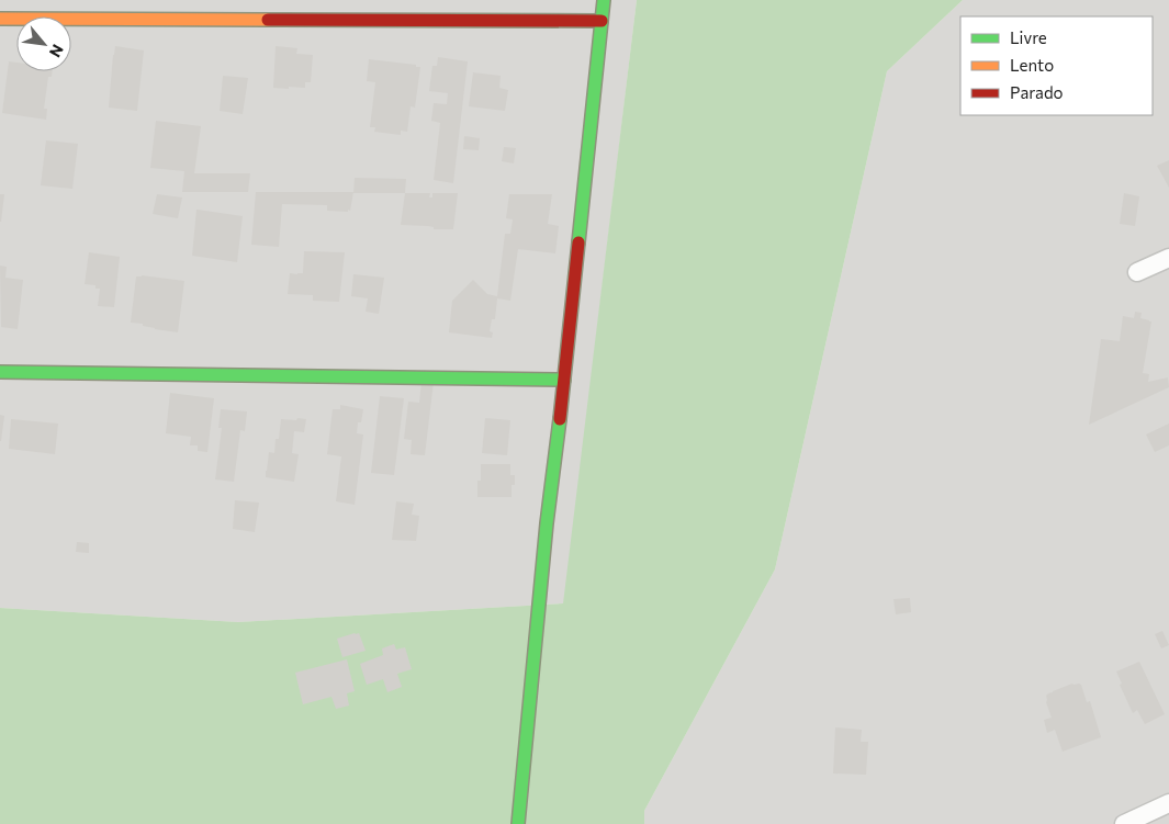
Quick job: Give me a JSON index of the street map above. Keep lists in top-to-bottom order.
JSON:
{
  "legend": ["Livre", "Lento", "Parado"],
  "north": "bottom right"
}
